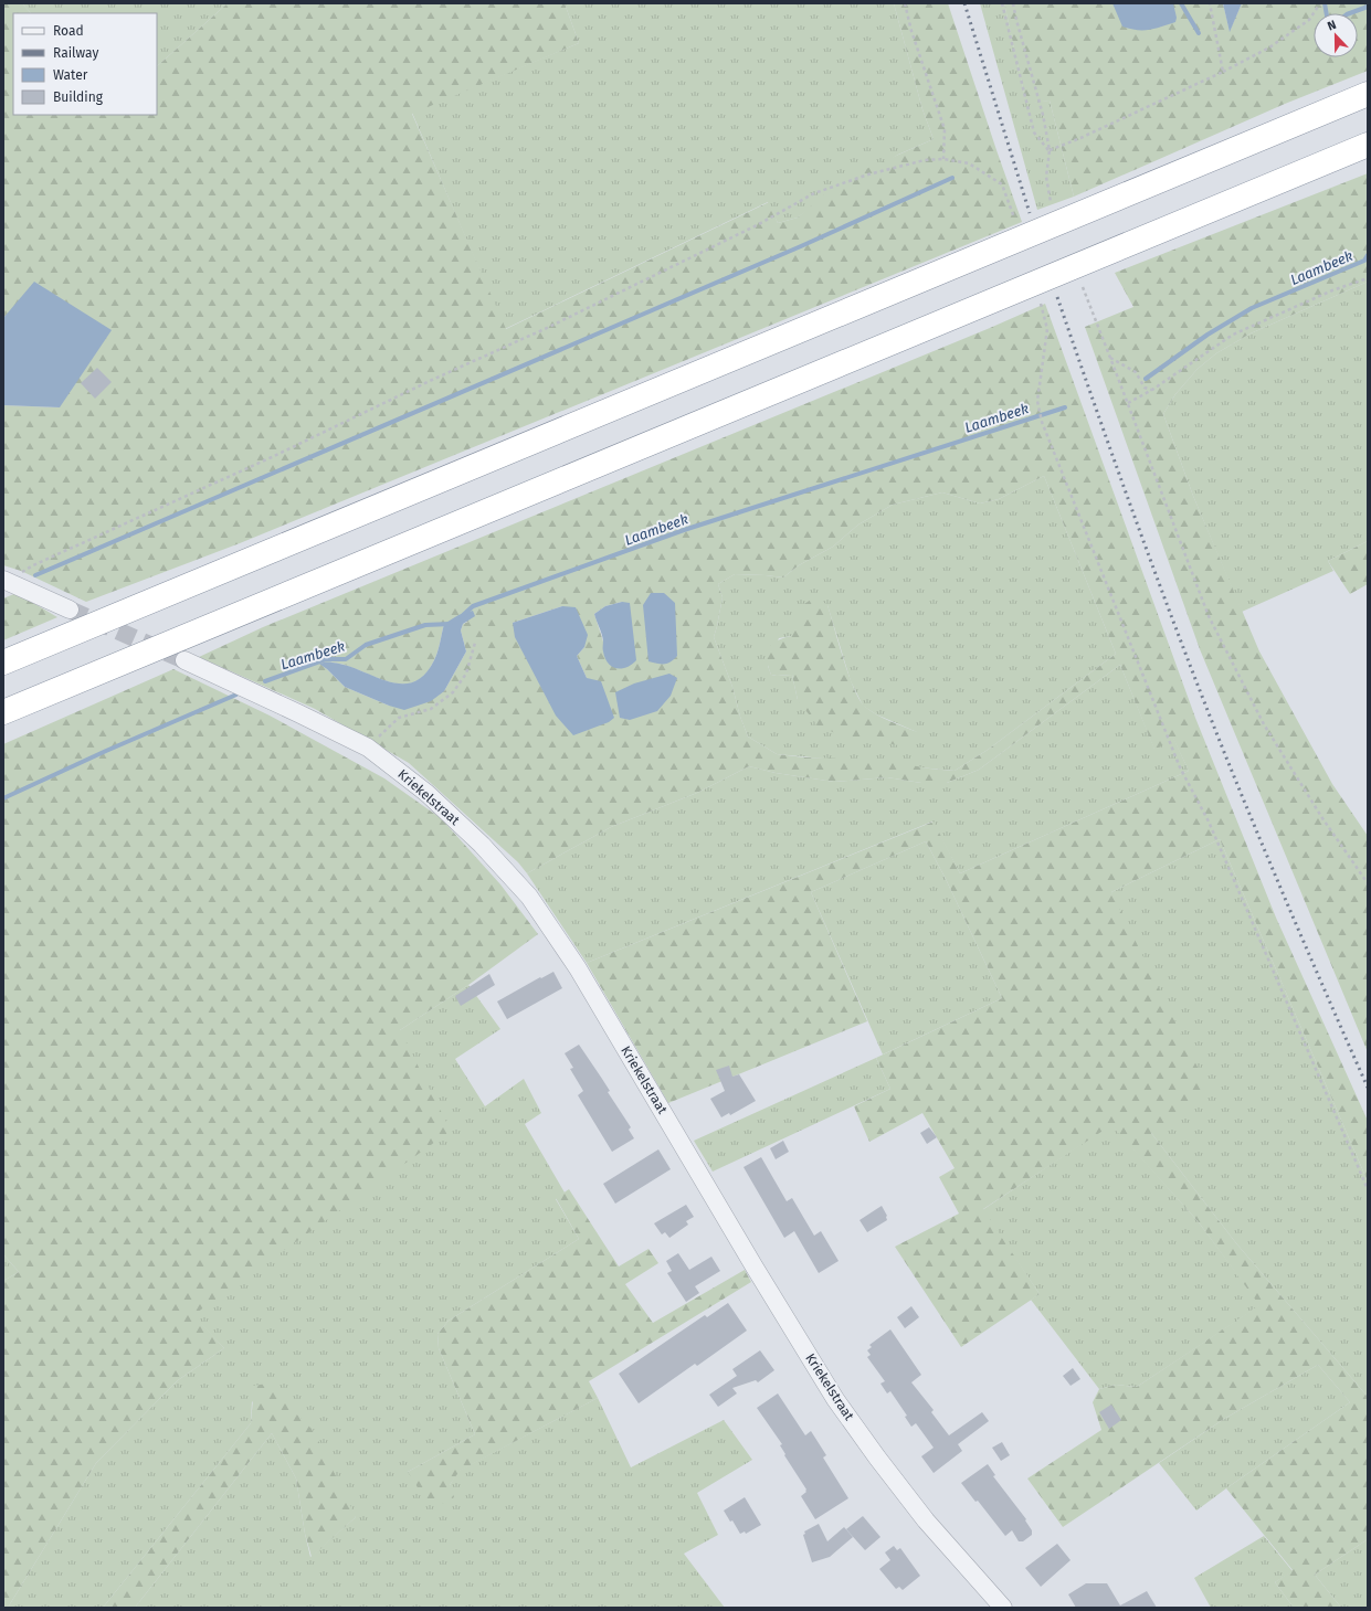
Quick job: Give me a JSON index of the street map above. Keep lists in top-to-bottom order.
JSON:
{
  "streets": {
    "street": ["Kriekelstraat"]
  },
  "water": ["Laambeek"],
  "legend": [
    "Road",
    "Railway",
    "Water",
    "Building"
  ],
  "north": "top"
}
